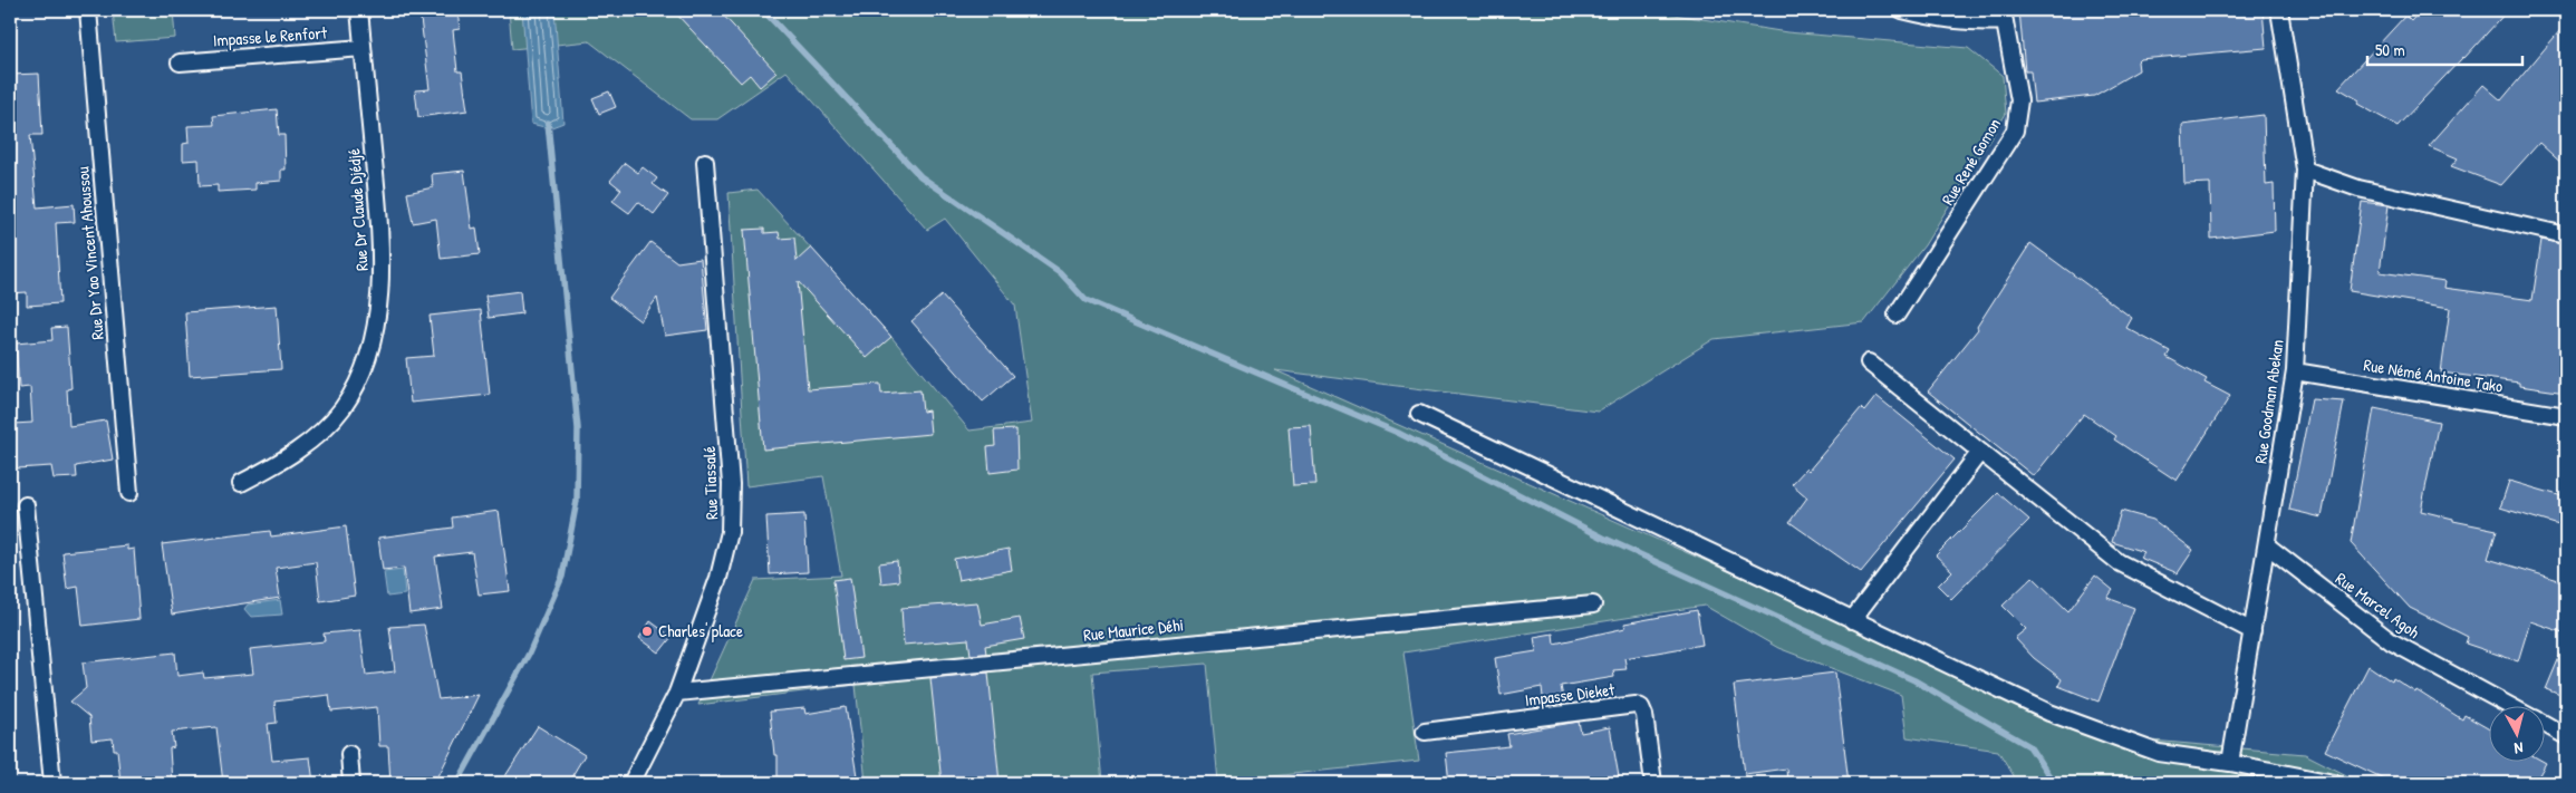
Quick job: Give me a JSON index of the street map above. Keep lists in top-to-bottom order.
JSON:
{
  "streets": {
    "street": [
      "Impasse le Renfort",
      "Rue René Gomon",
      "Rue Dr Claude Djédjé",
      "Rue Dr Yao Vincent Ahoussou",
      "Rue Némé Antoine Tako",
      "Rue Goodman Abekan",
      "Rue Tiassalé",
      "Rue Marcel Agoh",
      "Rue Maurice Déhi",
      "Impasse Dieket"
    ]
  },
  "crossings": [
    ["Impasse le Renfort", "Rue Dr Claude Djédjé"],
    ["Rue Némé Antoine Tako", "Rue Goodman Abekan"],
    ["Rue Goodman Abekan", "Rue Marcel Agoh"],
    ["Rue Tiassalé", "Rue Maurice Déhi"]
  ],
  "places": ["Charles' place"],
  "scale_bar": "50 m",
  "north": "bottom"
}
